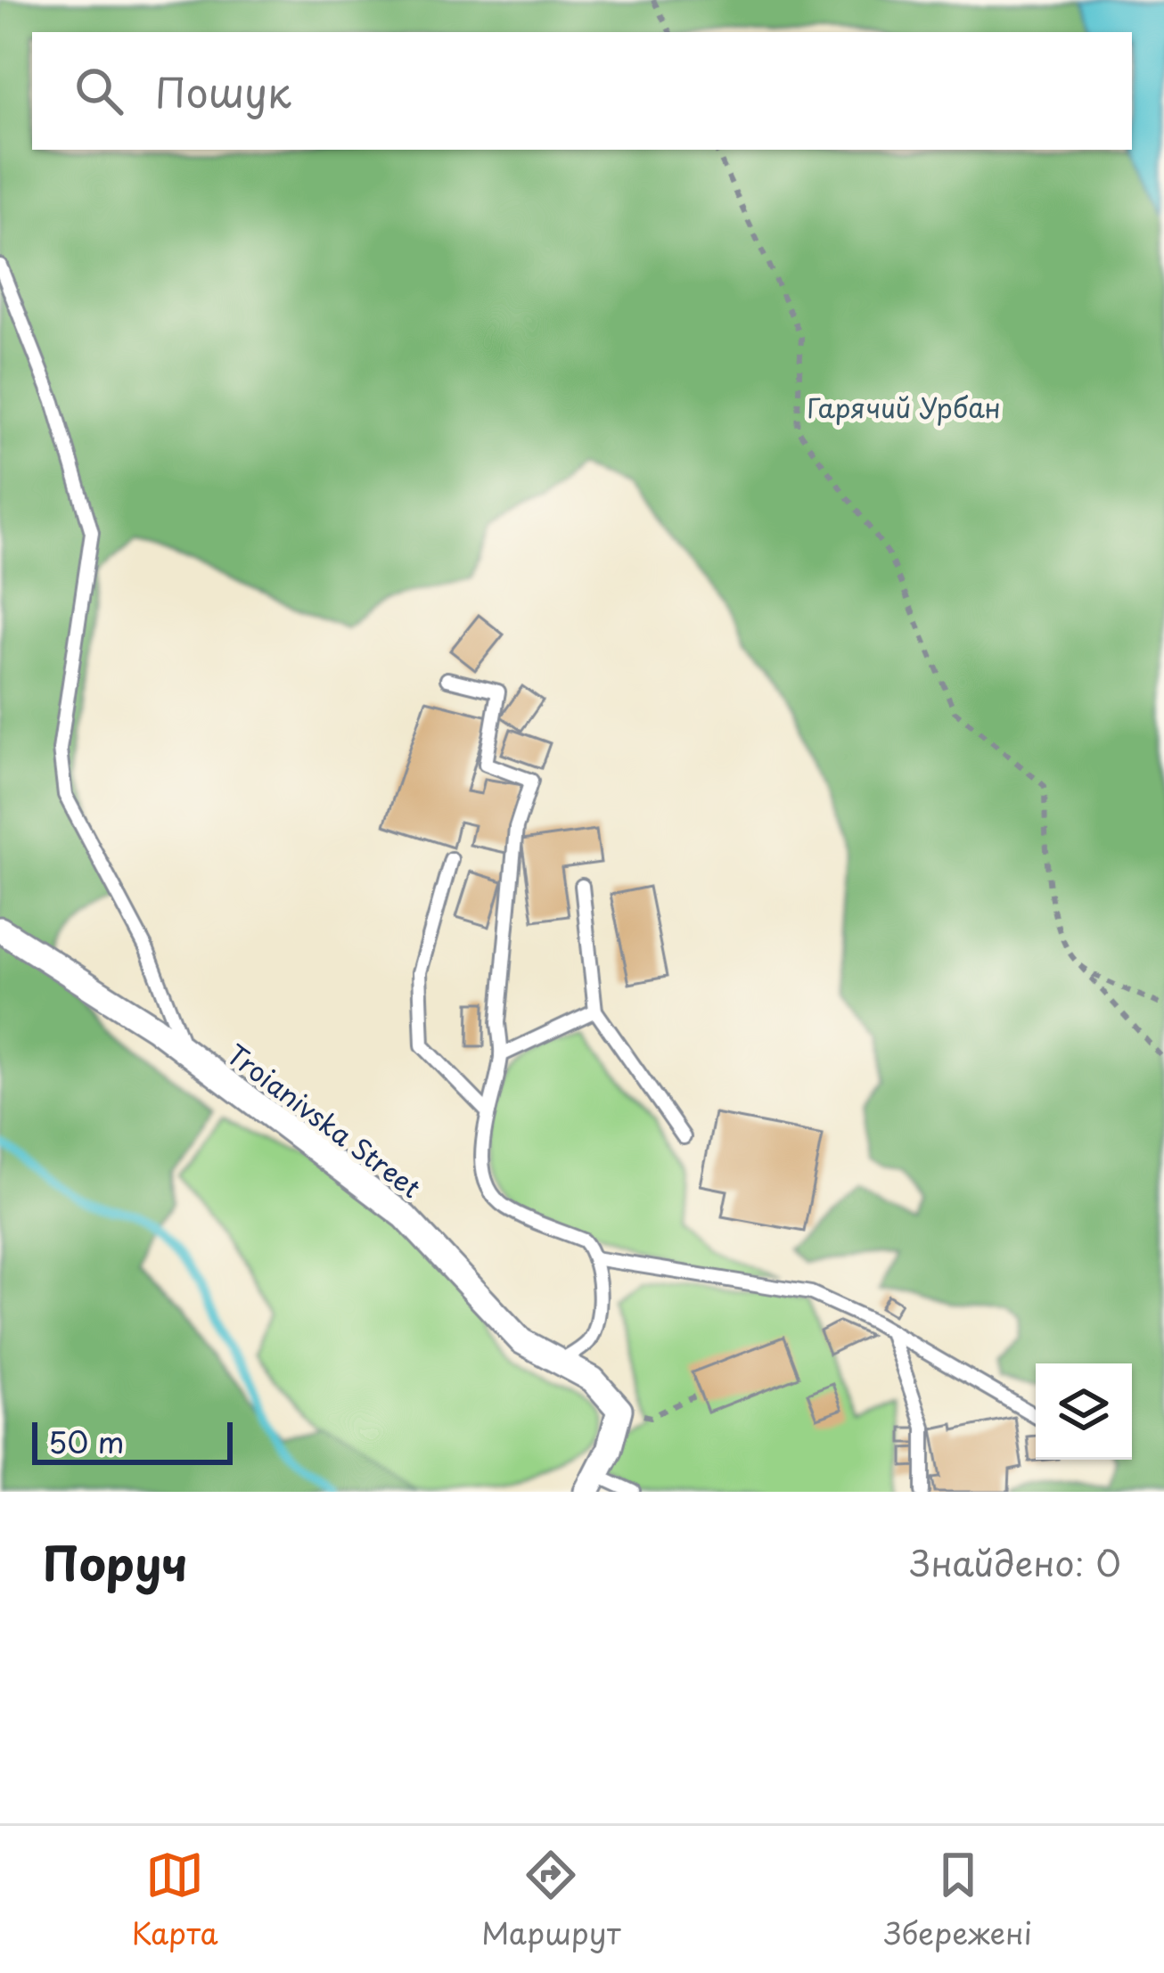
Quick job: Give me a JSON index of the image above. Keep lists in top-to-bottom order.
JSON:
{
  "streets": {
    "street": ["Troianivska Street"]
  },
  "parks": ["Гарячий Урбан"],
  "scale_bar": "50 m",
  "page": {
    "search": "Пошук",
    "scale": "50 m",
    "heading": ["Поруч", "Знайдено: 0"],
    "nav": ["Карта", "Маршрут", "Збережені"]
  }
}
